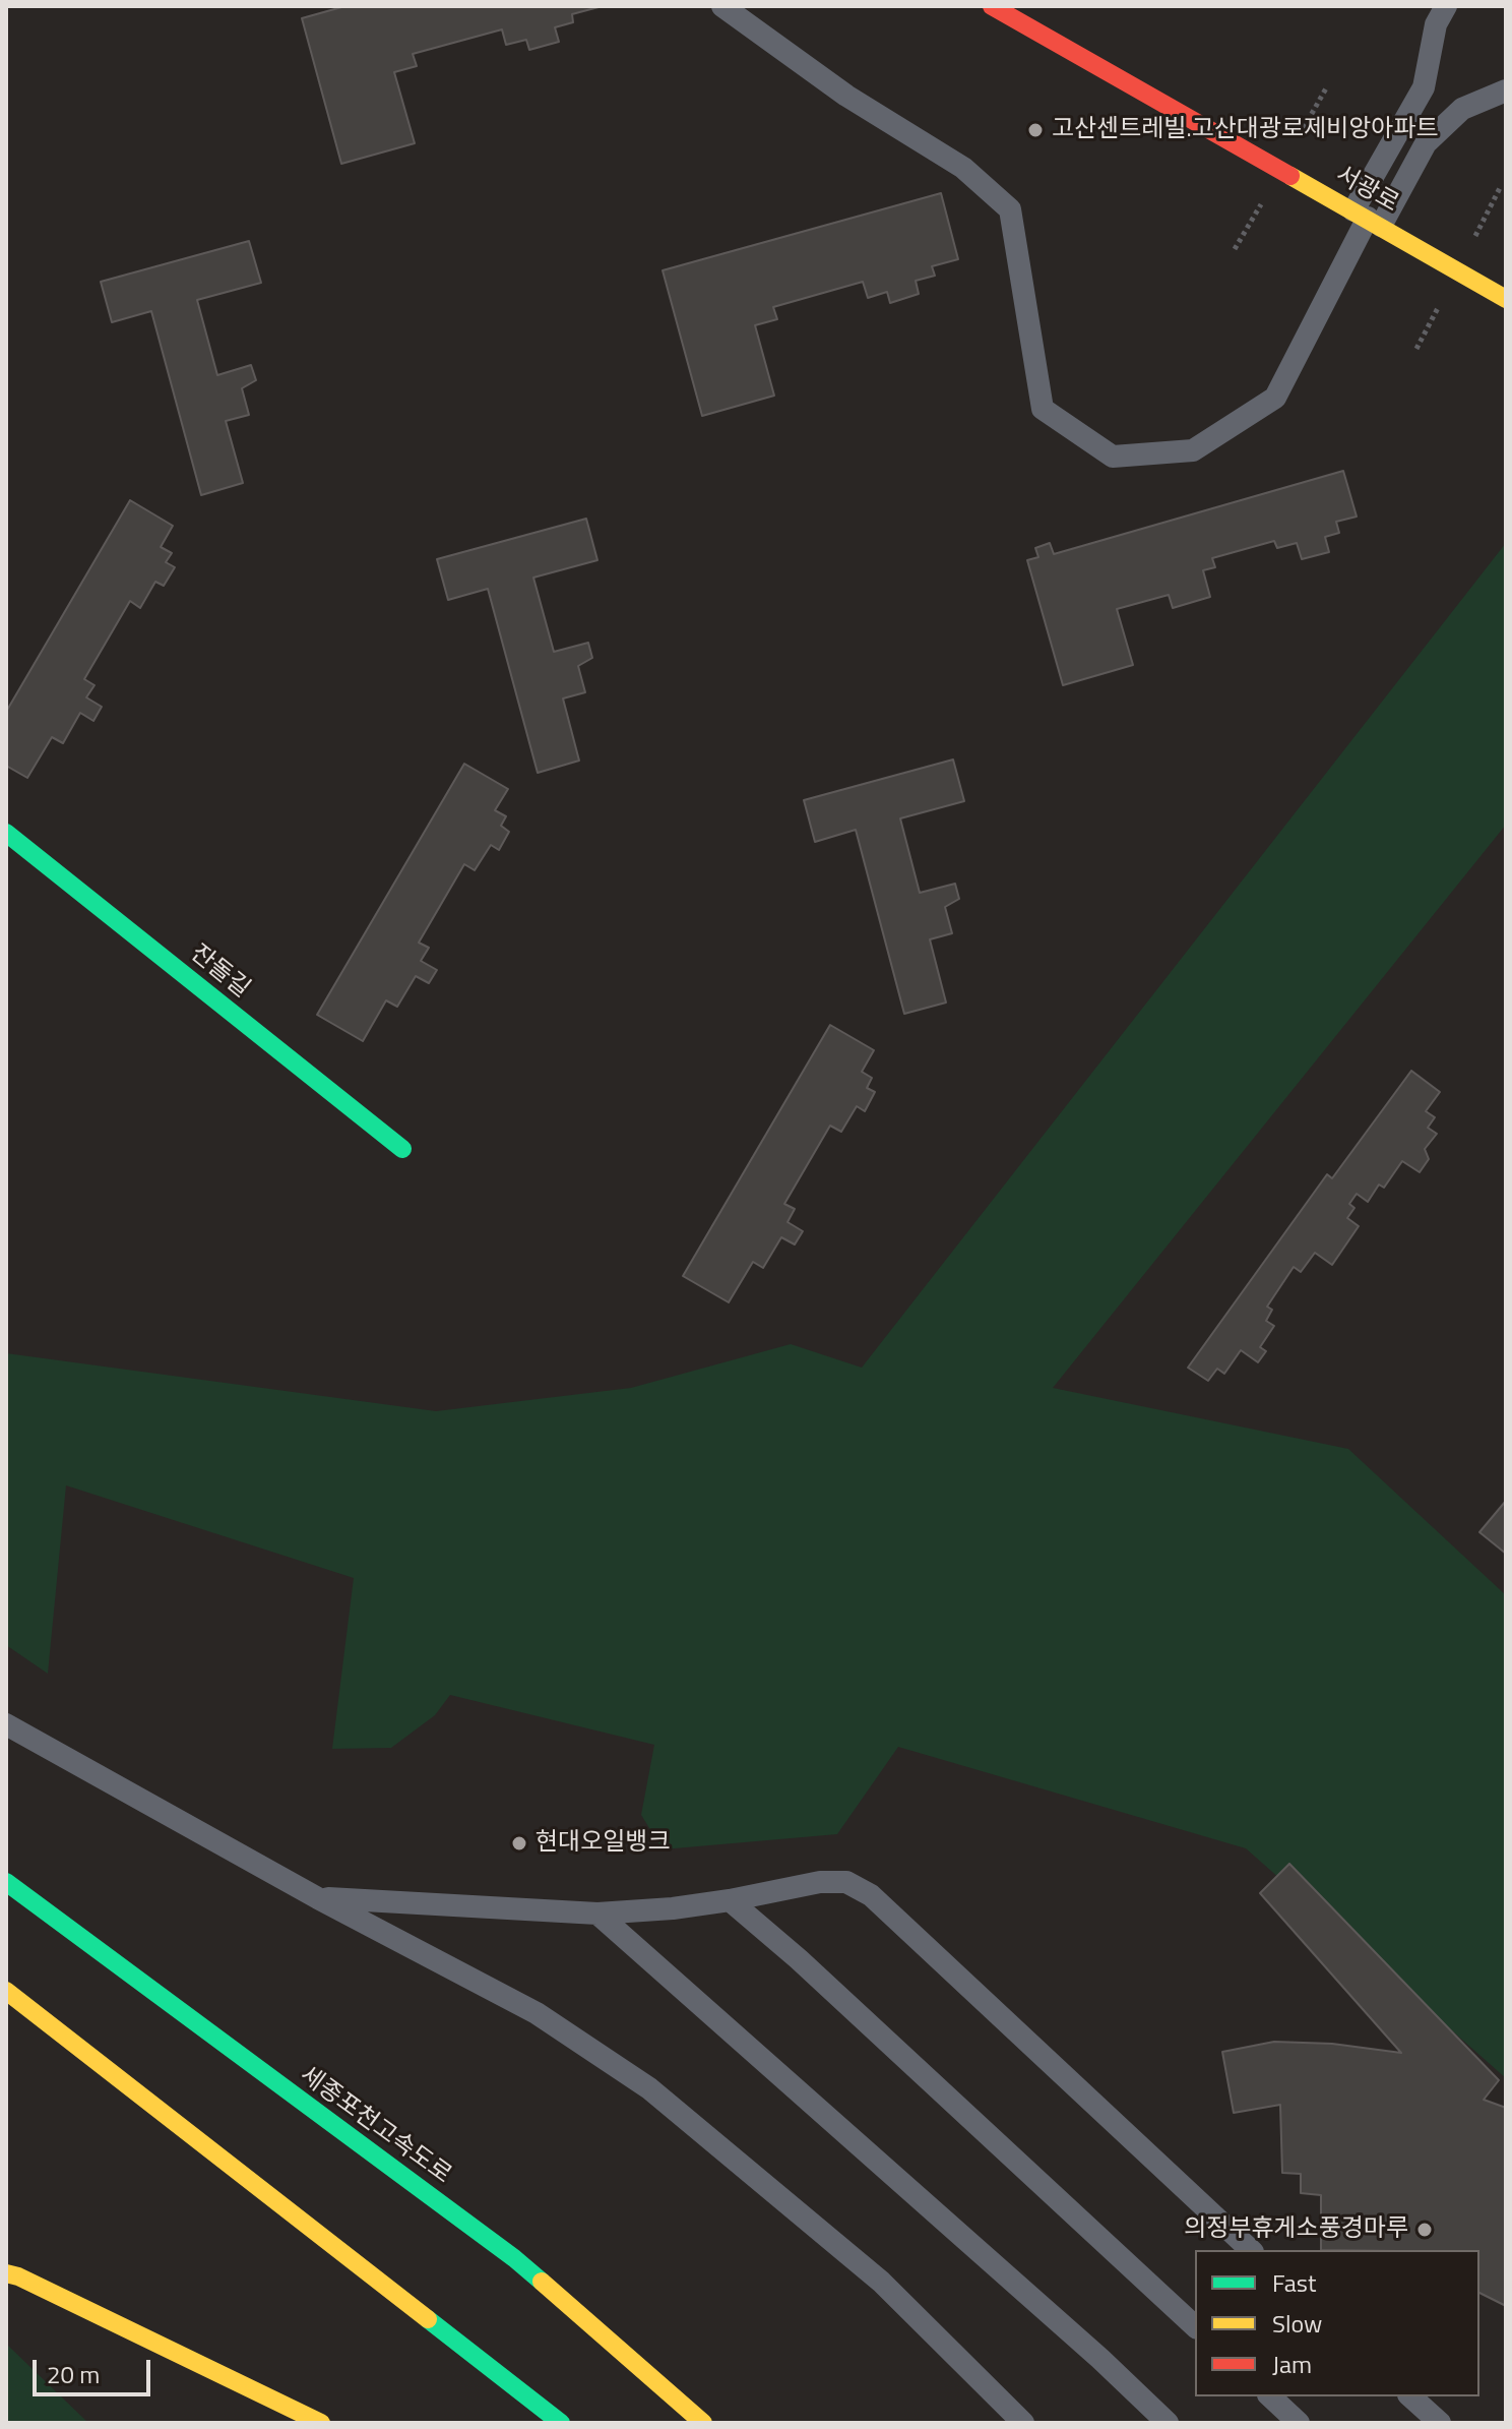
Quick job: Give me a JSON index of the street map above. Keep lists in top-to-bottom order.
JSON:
{
  "streets": {
    "main road": ["서광로", "잔돌길", "세종포천고속도로"]
  },
  "places": ["고산센트레빌.고산대광로제비앙아파트", "현대오일뱅크", "의정부휴게소풍경마루"],
  "legend": ["Fast", "Slow", "Jam"],
  "scale_bar": "20 m"
}
